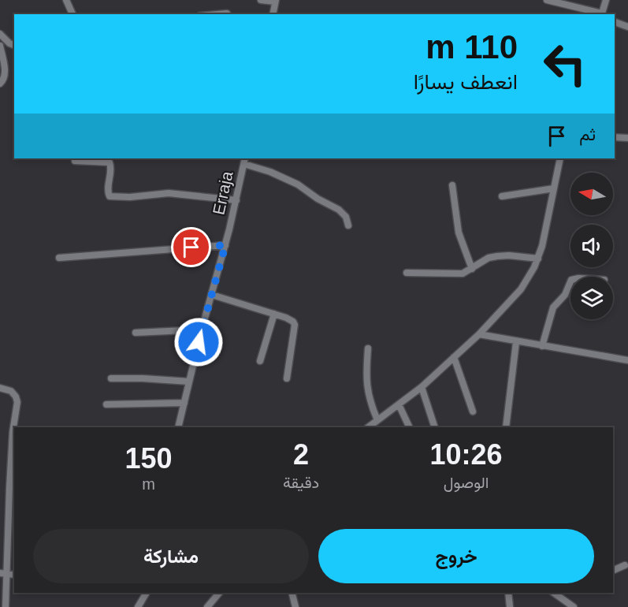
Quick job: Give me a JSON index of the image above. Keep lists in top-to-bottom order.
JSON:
{
  "streets": {
    "street": ["Erraja"]
  },
  "north": "left",
  "page": {
    "turn": ["110 m", "انعطف يسارًا"],
    "then": "ثم",
    "eta": [
      "10:26",
      "الوصول",
      "2",
      "دقيقة",
      "150",
      "m"
    ],
    "buttons": ["خروج", "مشاركة"]
  }
}
